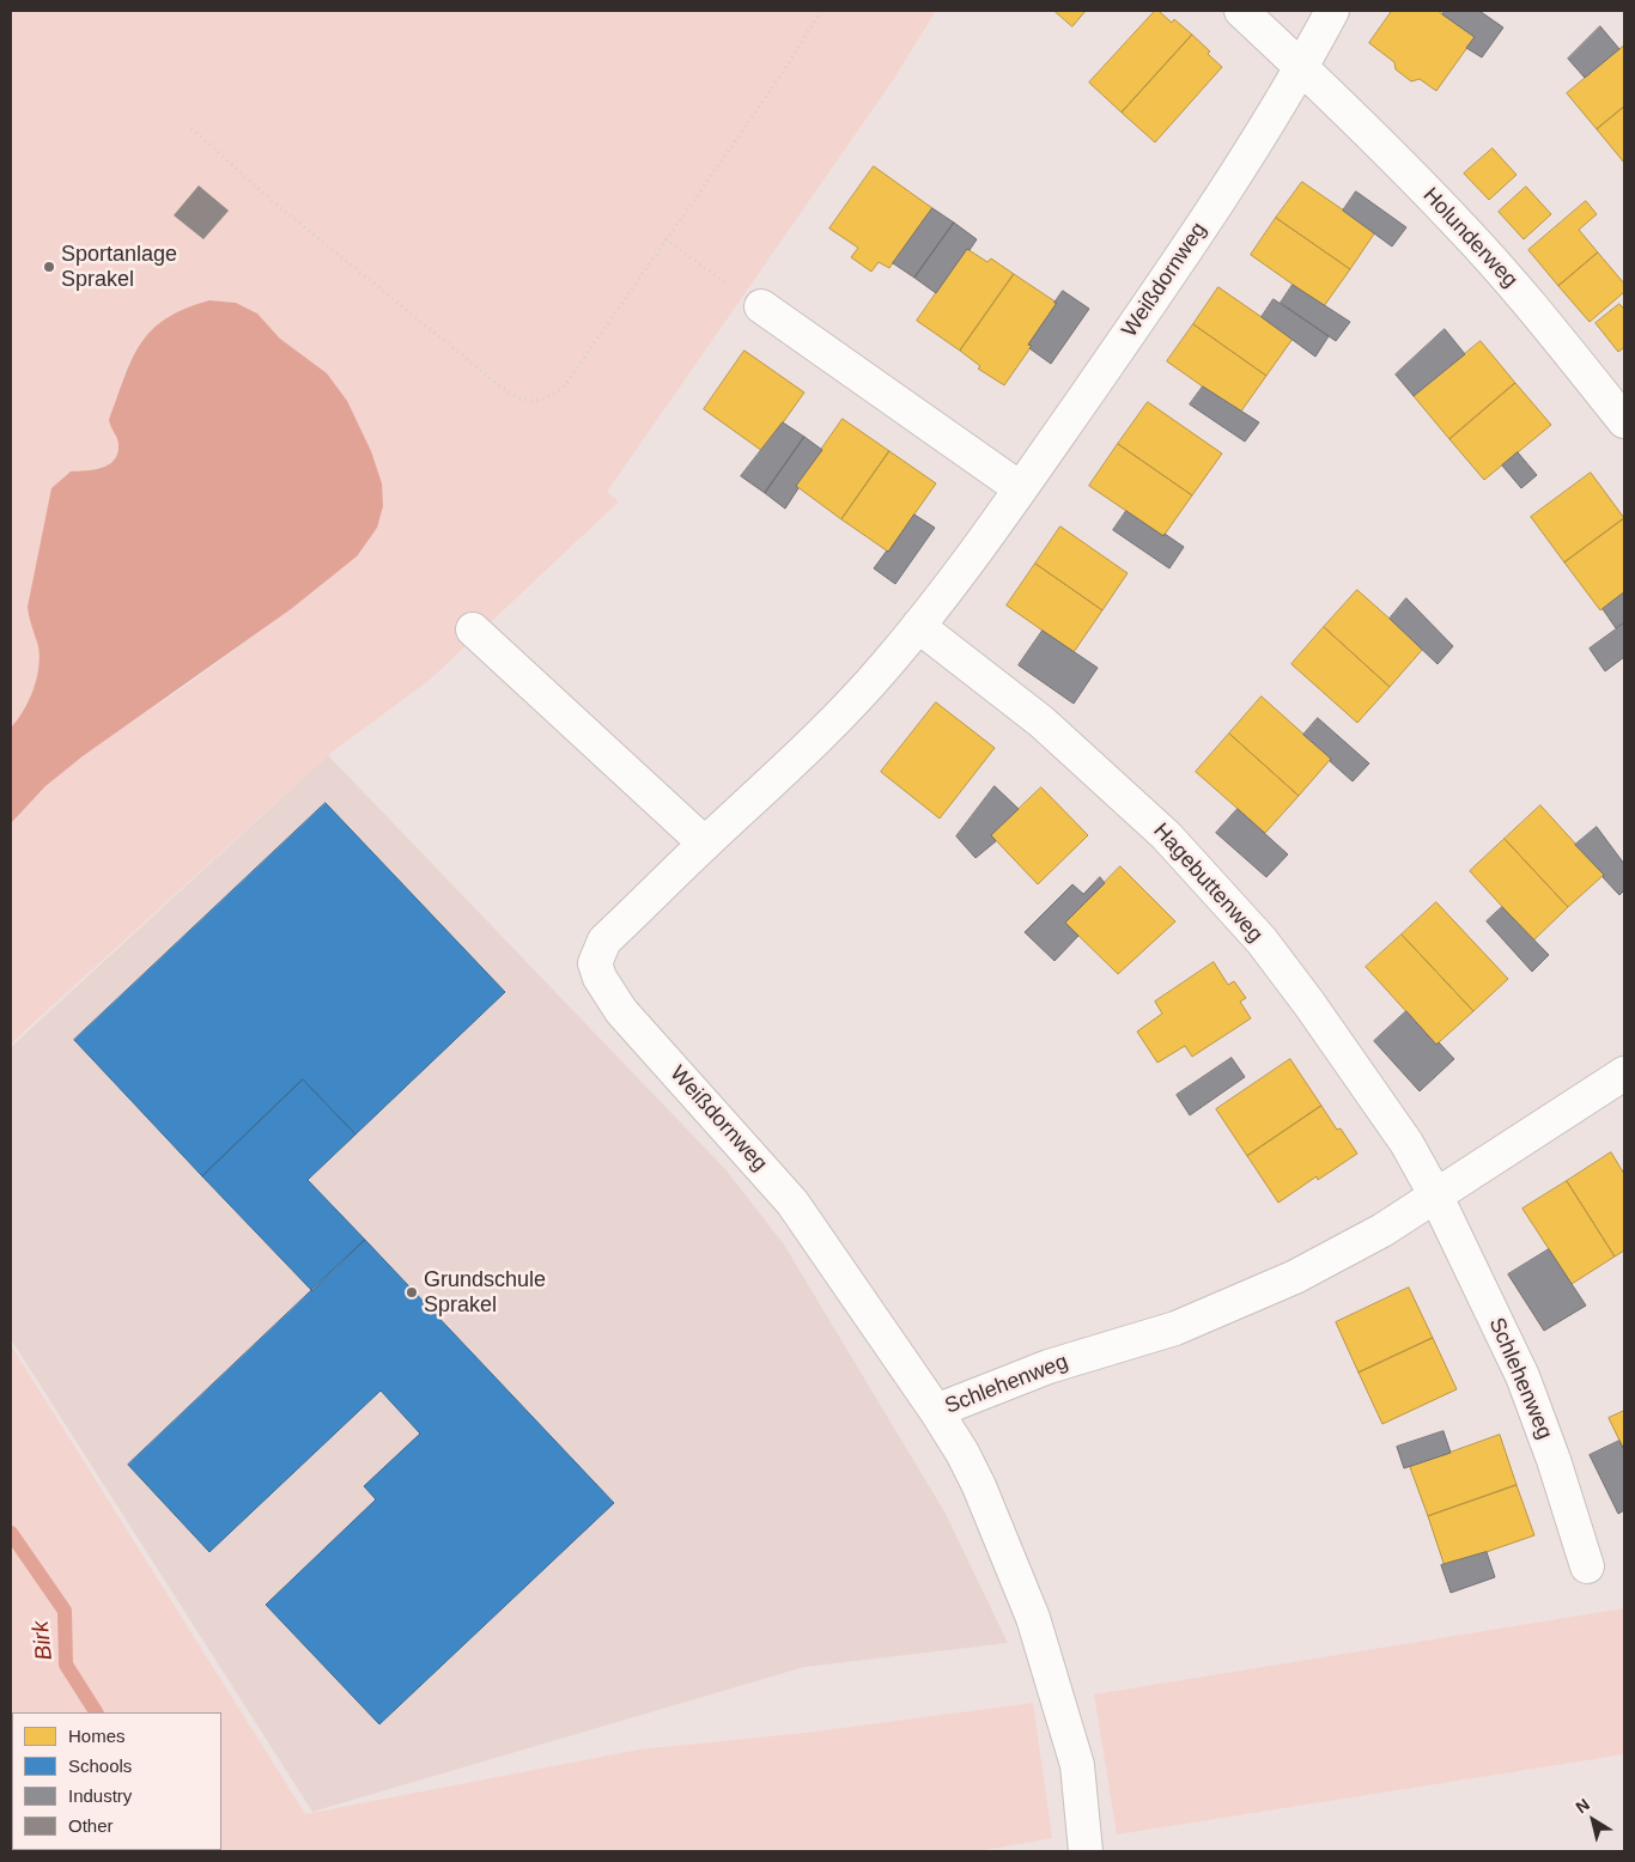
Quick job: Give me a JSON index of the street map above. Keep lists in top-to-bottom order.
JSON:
{
  "streets": {
    "street": [
      "Holunderweg",
      "Weißdornweg",
      "Hagebuttenweg",
      "Schlehenweg"
    ]
  },
  "crossings": [
    ["Holunderweg", "Weißdornweg"],
    ["Weißdornweg", "Hagebuttenweg"],
    ["Weißdornweg", "Schlehenweg"],
    ["Hagebuttenweg", "Schlehenweg"]
  ],
  "water": ["Birk"],
  "places": ["Sportanlage Sprakel", "Grundschule Sprakel"],
  "legend": [
    "Homes",
    "Schools",
    "Industry",
    "Other"
  ],
  "north": "top left"
}
